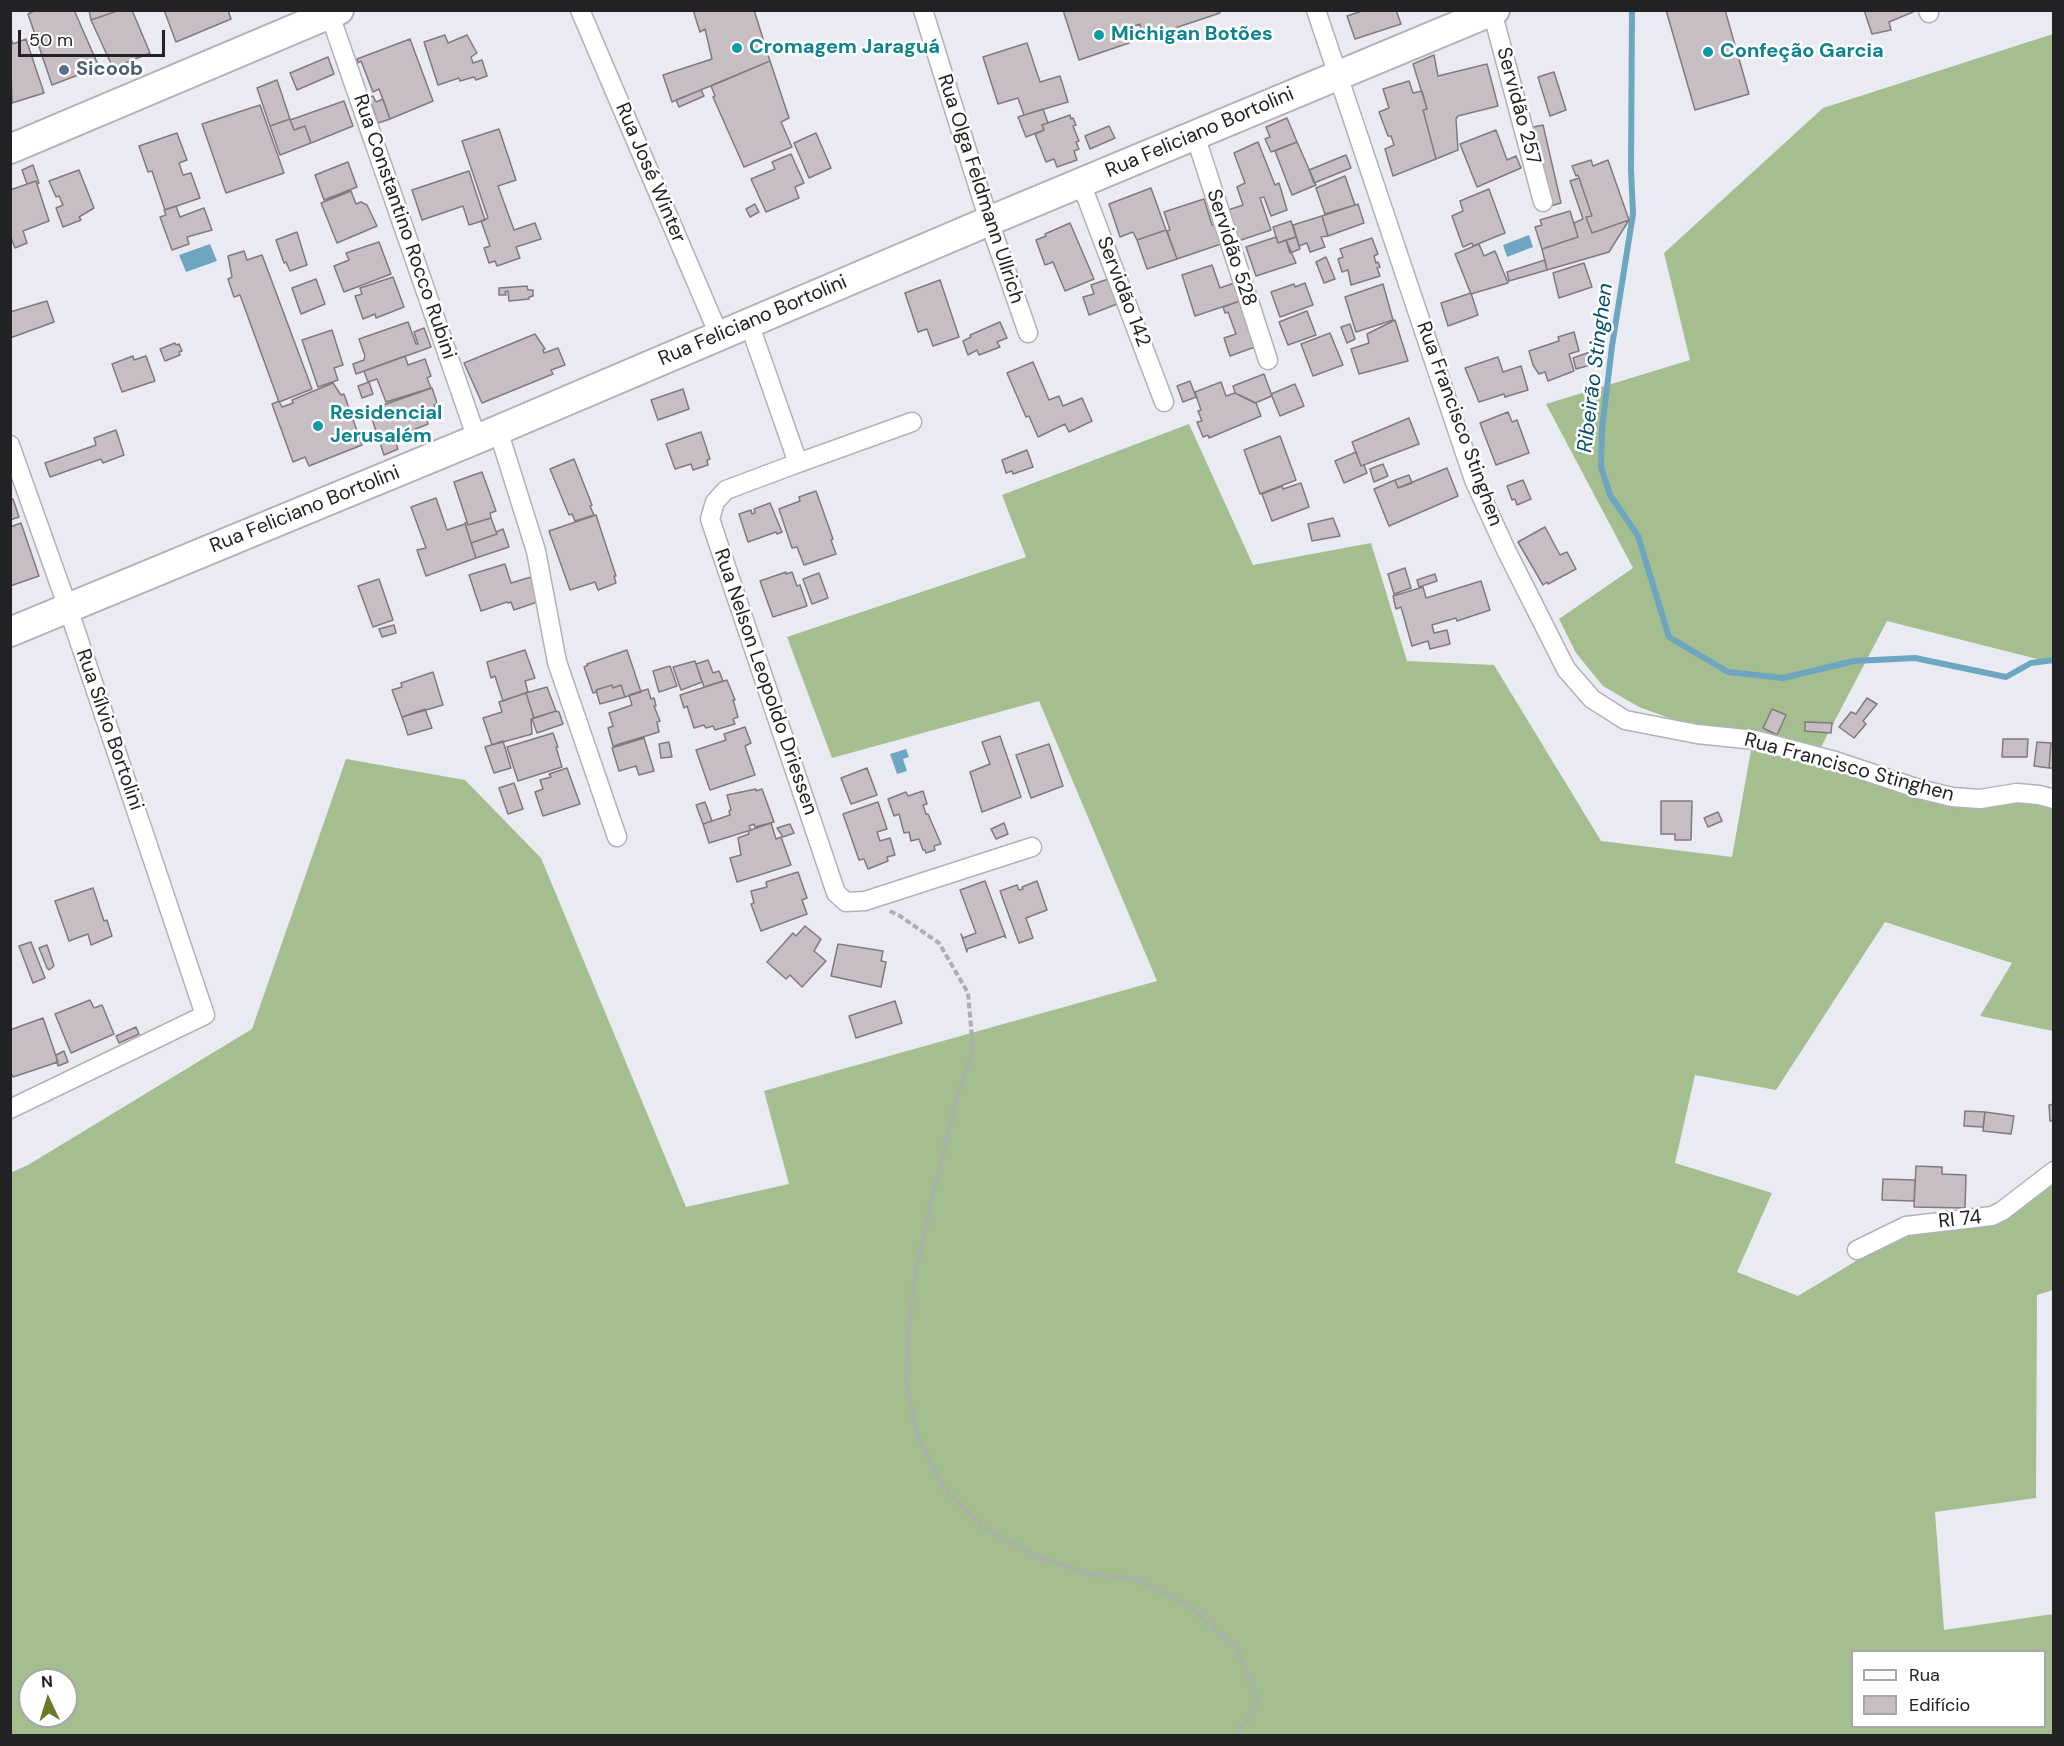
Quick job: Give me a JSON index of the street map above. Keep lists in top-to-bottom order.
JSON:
{
  "streets": {
    "main road": ["Rua Feliciano Bortolini"],
    "street": [
      "Servidão 257",
      "Rua José Winter",
      "Rua Olga Feldmann Ullrich",
      "Rua Constantino Rocco Rubini",
      "Servidão 528",
      "Servidão 142",
      "Rua Francisco Stinghen",
      "Rua Nelson Leopoldo Driessen",
      "Rua Sílvio Bortolini",
      "RI 74"
    ]
  },
  "crossings": [
    ["Servidão 257", "Rua Feliciano Bortolini"],
    ["Rua Feliciano Bortolini", "Rua José Winter"],
    ["Rua Feliciano Bortolini", "Rua Olga Feldmann Ullrich"],
    ["Rua Feliciano Bortolini", "Rua Constantino Rocco Rubini"],
    ["Rua Feliciano Bortolini", "Servidão 528"],
    ["Rua Feliciano Bortolini", "Servidão 142"],
    ["Rua Feliciano Bortolini", "Rua Francisco Stinghen"],
    ["Rua Feliciano Bortolini", "Rua Sílvio Bortolini"]
  ],
  "water": ["Ribeirão Stinghen"],
  "places": [
    "Michigan Botões",
    "Cromagem Jaraguá",
    "Confeção Garcia",
    "Sicoob",
    "Residencial Jerusalém"
  ],
  "legend": ["Rua", "Edifício"],
  "scale_bar": "50 m",
  "north": "top"
}
